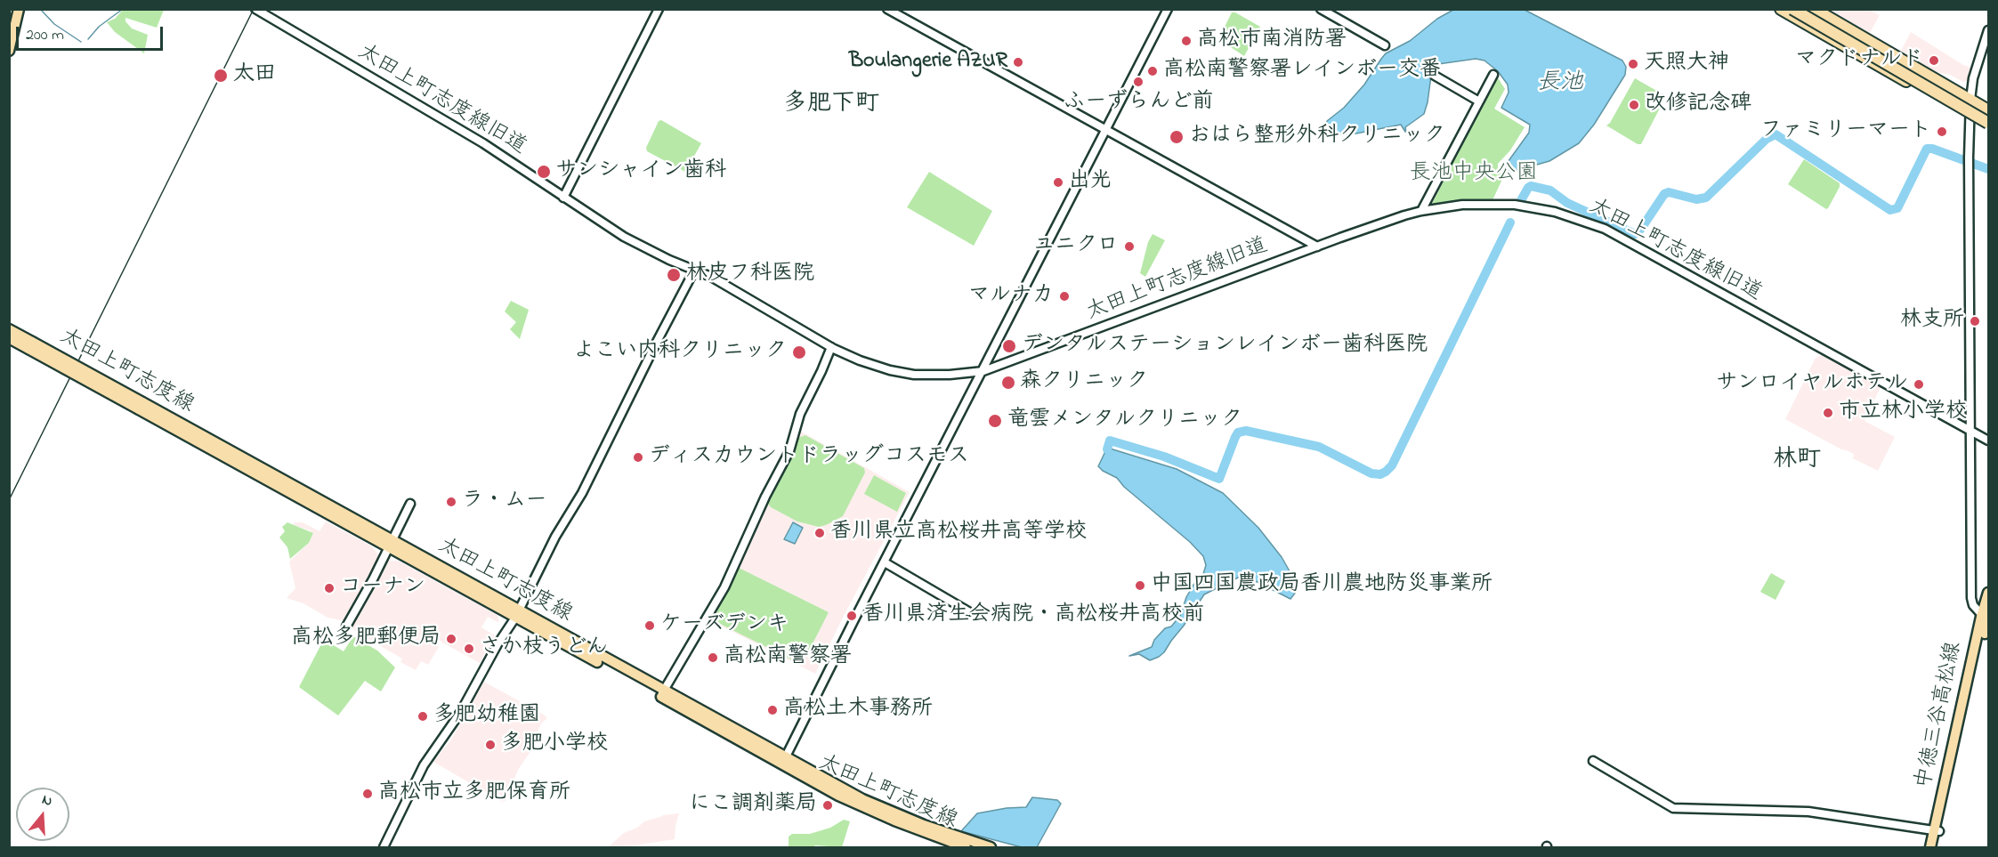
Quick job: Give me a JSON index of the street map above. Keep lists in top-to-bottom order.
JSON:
{
  "streets": {
    "main road": ["太田上町志度線", "中徳三谷高松線"],
    "street": ["太田上町志度線旧道"]
  },
  "districts": ["多肥下町", "林町"],
  "water": ["長池"],
  "parks": ["長池中央公園"],
  "places": [
    "高松市南消防署",
    "マクドナルド",
    "Boulangerie AZUR",
    "天照大神",
    "高松南警察署レインボー交番",
    "太田",
    "ふーずらんど前",
    "改修記念碑",
    "ファミリーマート",
    "おはら整形外科クリニック",
    "サンシャイン歯科",
    "出光",
    "ユニクロ",
    "林皮フ科医院",
    "マルナカ",
    "林支所",
    "デンタルステーションレインボー歯科医院",
    "よこい内科クリニック",
    "森クリニック",
    "サンロイヤルホテル",
    "市立林小学校",
    "竜雲メンタルクリニック",
    "ディスカウントドラッグコスモス",
    "ラ・ムー",
    "香川県立高松桜井高等学校",
    "中国四国農政局香川農地防災事業所",
    "コーナン",
    "香川県済生会病院・高松桜井高校前",
    "ケーズデンキ",
    "高松多肥郵便局",
    "さか枝うどん",
    "高松南警察署",
    "高松土木事務所",
    "多肥幼稚園",
    "多肥小学校",
    "高松市立多肥保育所",
    "にこ調剤薬局"
  ],
  "scale_bar": "200 m",
  "north": "top"
}
